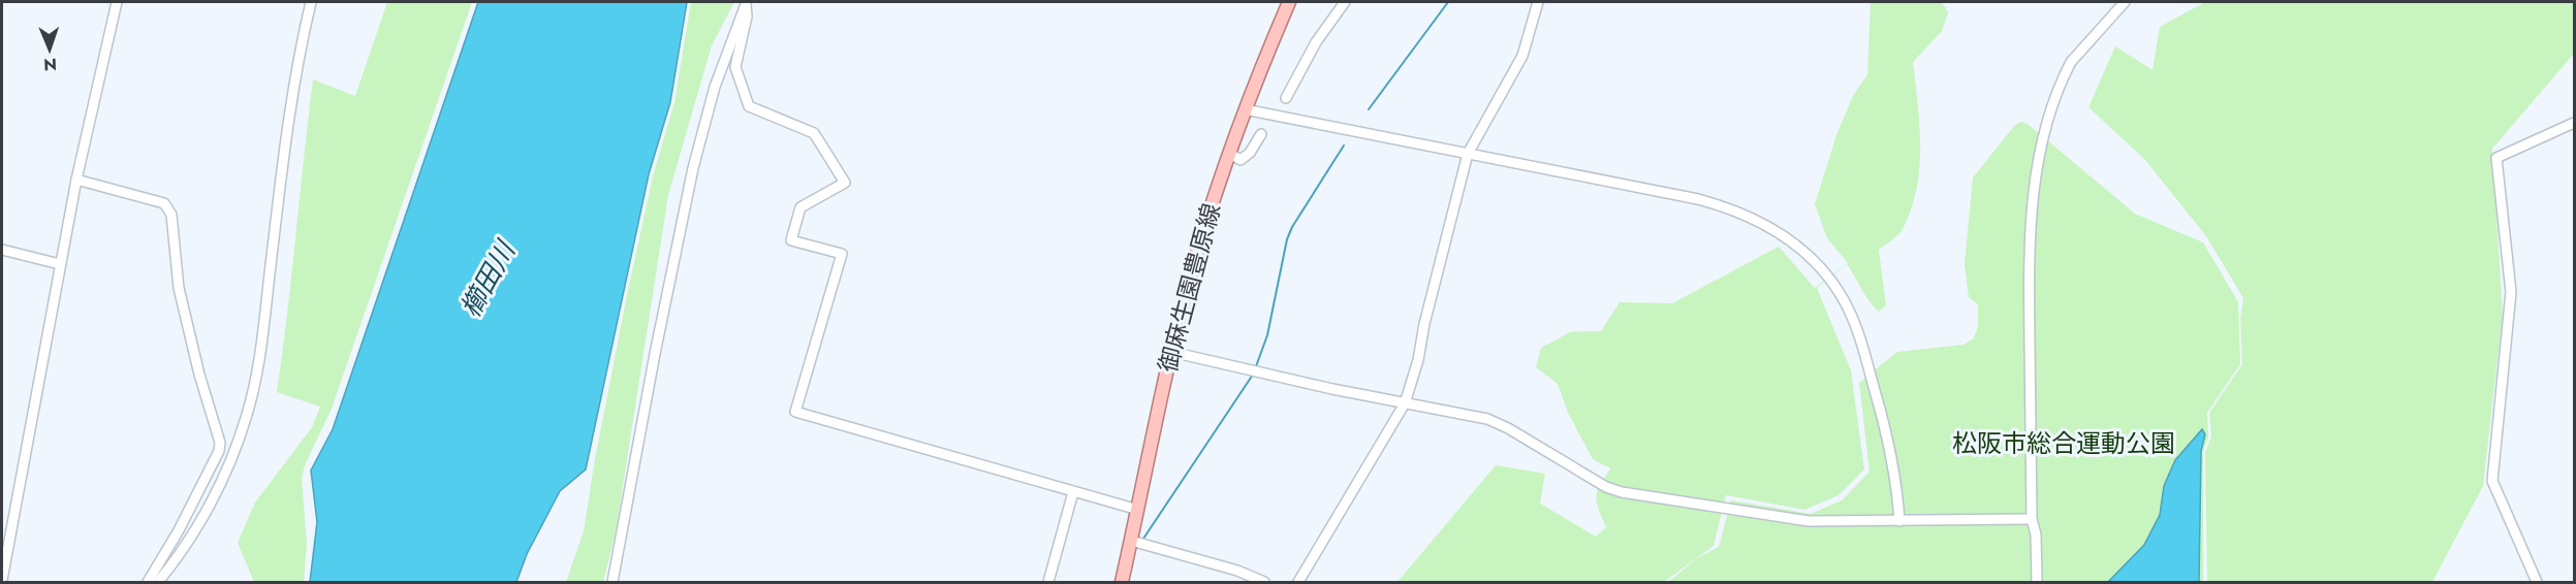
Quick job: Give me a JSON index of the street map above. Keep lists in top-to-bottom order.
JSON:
{
  "streets": {
    "main road": ["御麻生園豊原線"]
  },
  "water": ["櫛田川"],
  "parks": ["松阪市総合運動公園"],
  "north": "bottom"
}
